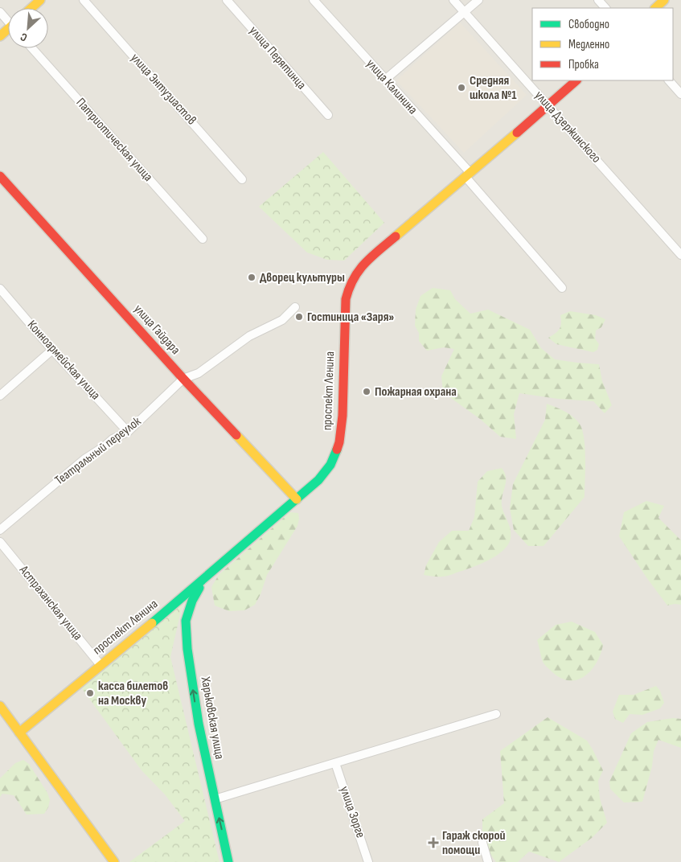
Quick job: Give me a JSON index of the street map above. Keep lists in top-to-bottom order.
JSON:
{
  "streets": {
    "main road": ["улица Гайдара", "проспект Ленина", "Харьковская улица"],
    "street": [
      "улица Перятинца",
      "улица Калинина",
      "улица Энтузиастов",
      "улица Дзержинского",
      "Патриотическая улица",
      "Конноармейская улица",
      "Театральный переулок",
      "Астраханская улица",
      "улица Зорге"
    ]
  },
  "crossings": [
    ["улица Калинина", "проспект Ленина"],
    ["улица Дзержинского", "проспект Ленина"],
    ["улица Гайдара", "проспект Ленина"],
    ["улица Гайдара", "Театральный переулок"],
    ["Конноармейская улица", "Театральный переулок"],
    ["проспект Ленина", "Астраханская улица"],
    ["проспект Ленина", "Харьковская улица"]
  ],
  "one_way": ["Харьковская улица"],
  "places": {
    "other": [
      "Средняя школа №1",
      "Дворец культуры",
      "Гостиница «Заря»",
      "Пожарная охрана",
      "касса билетов на Москву"
    ],
    "health": ["Гараж скорой помощи"]
  },
  "legend": ["Свободно", "Медленно", "Пробка"],
  "north": "bottom left"
}
